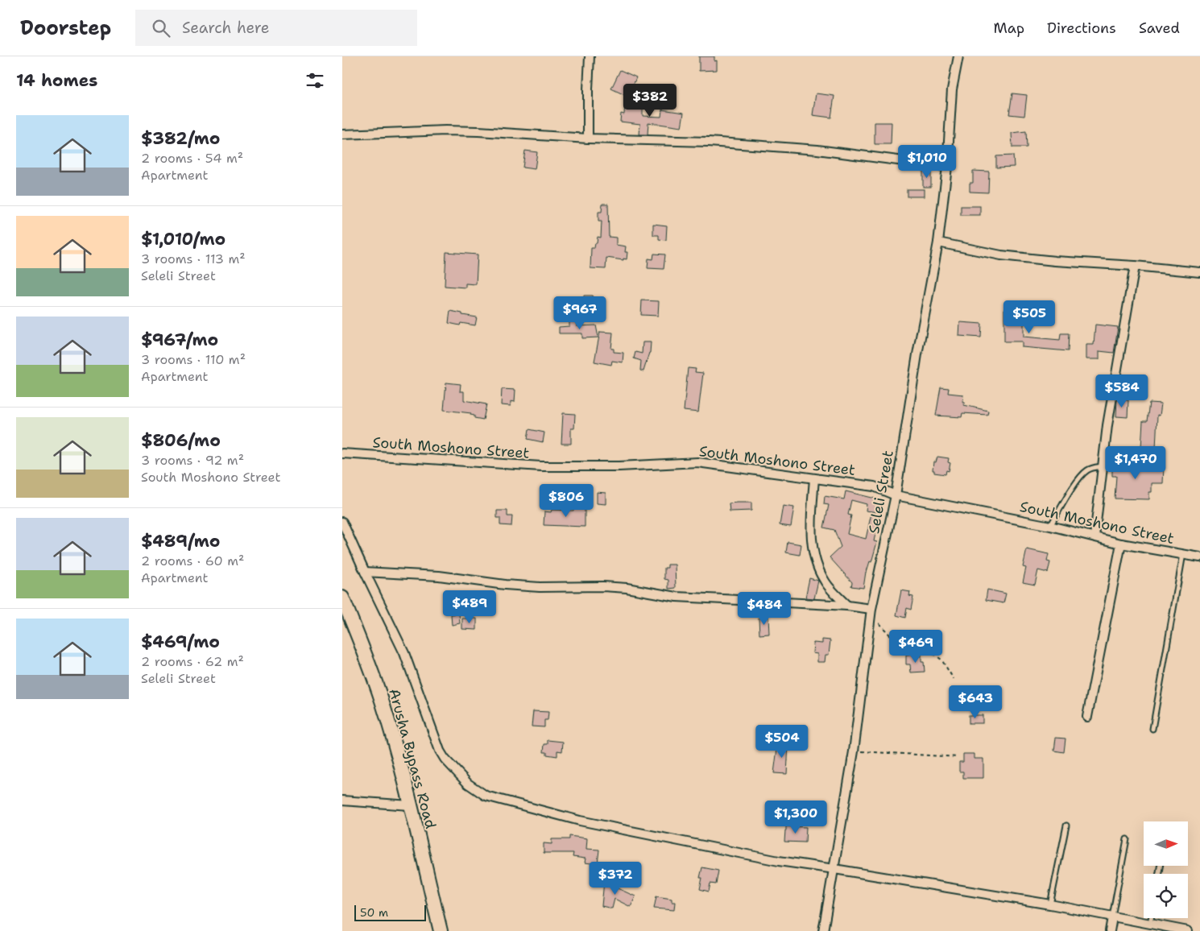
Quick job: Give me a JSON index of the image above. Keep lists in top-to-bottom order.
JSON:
{
  "streets": {
    "main road": ["Arusha Bypass Road"],
    "street": ["South Moshono Street", "Seleli Street"]
  },
  "crossings": [
    ["South Moshono Street", "Seleli Street"]
  ],
  "scale_bar": "50 m",
  "north": "right",
  "page": {
    "header": "Doorstep",
    "search": "Search here",
    "nav": ["Map", "Directions", "Saved"],
    "heading": "14 homes",
    "price": [
      "$382",
      "$1,010",
      "$967",
      "$505",
      "$584",
      "$1,470",
      "$806",
      "$489",
      "$484",
      "$469",
      "$643",
      "$504",
      "$1,300",
      "$372"
    ],
    "list": [
      {
        "name": "$382/mo",
        "note": "2 rooms · 54 m² · Apartment"
      },
      {
        "name": "$1,010/mo",
        "note": "3 rooms · 113 m² · Seleli Street"
      },
      {
        "name": "$967/mo",
        "note": "3 rooms · 110 m² · Apartment"
      },
      {
        "name": "$806/mo",
        "note": "3 rooms · 92 m² · South Moshono Street"
      },
      {
        "name": "$489/mo",
        "note": "2 rooms · 60 m² · Apartment"
      },
      {
        "name": "$469/mo",
        "note": "2 rooms · 62 m² · Seleli Street"
      }
    ],
    "scale": "50 m"
  }
}
